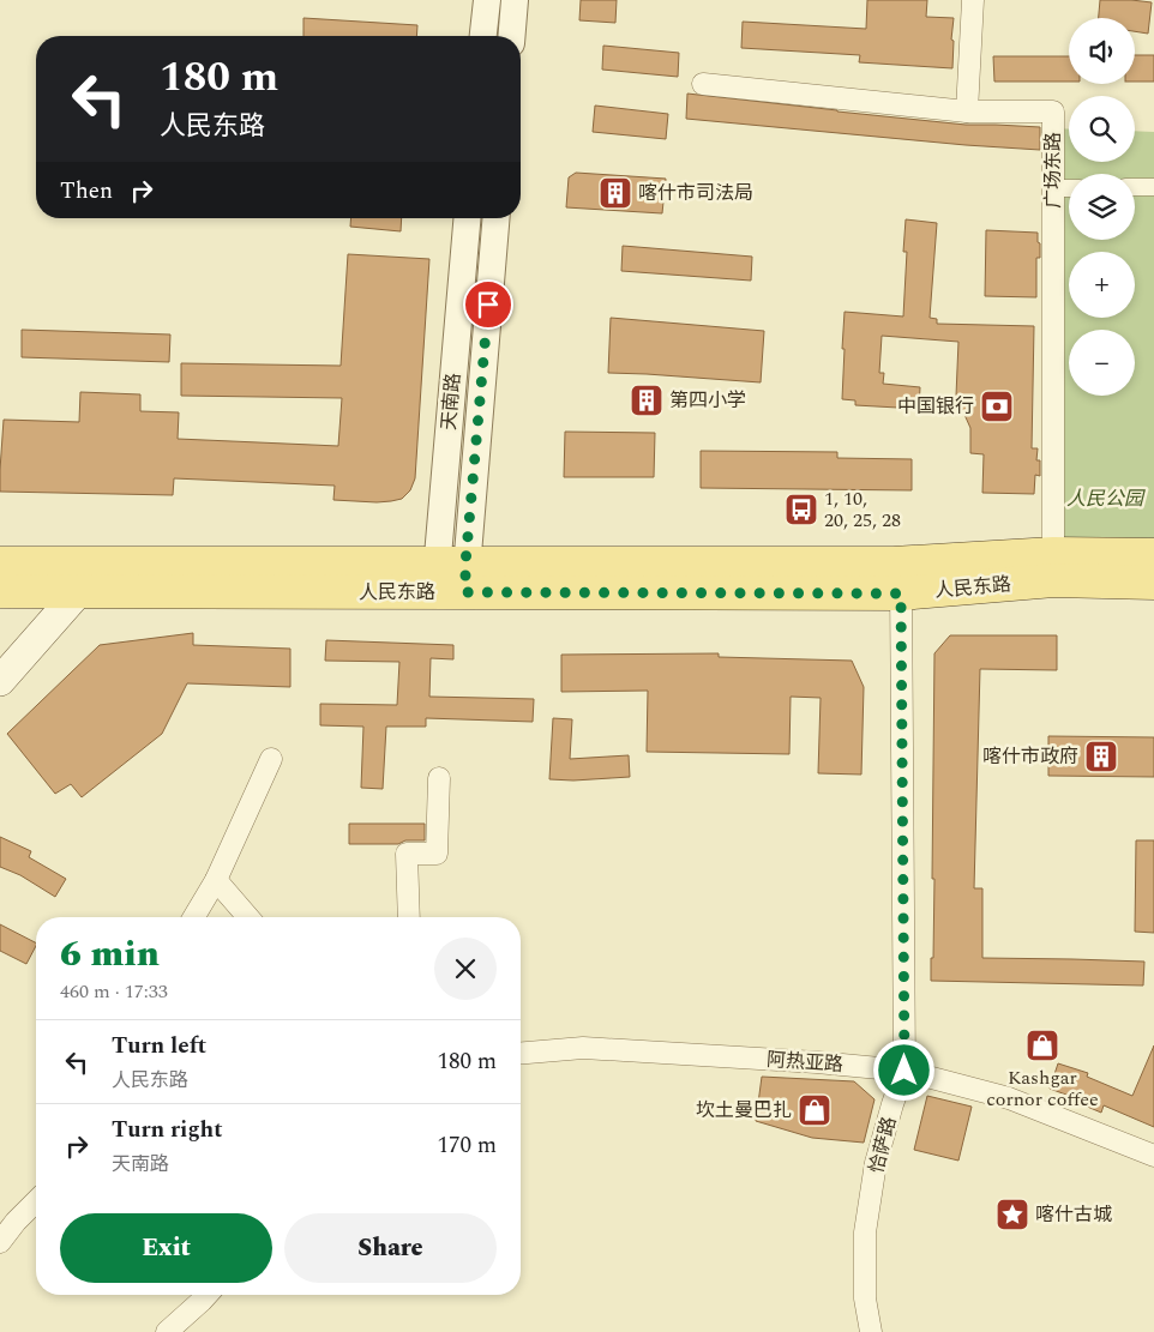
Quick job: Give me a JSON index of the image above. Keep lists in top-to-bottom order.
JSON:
{
  "streets": {
    "main road": ["人民东路"],
    "street": [
      "广场东路",
      "天南路",
      "阿热亚路",
      "恰萨路"
    ]
  },
  "crossings": [
    ["广场东路", "人民东路"],
    ["天南路", "人民东路"],
    ["人民东路", "恰萨路"],
    ["阿热亚路", "恰萨路"]
  ],
  "parks": ["人民公园"],
  "places": {
    "building": ["喀什市司法局", "第四小学", "喀什市政府"],
    "bank": ["中国银行"],
    "bus stop": ["1, 10, 20, 25, 28"],
    "shop": ["Kashgar cornor coffee", "坎土曼巴扎"],
    "place": ["喀什古城"]
  },
  "page": {
    "map_buttons": ["+", "−"],
    "turn": ["180 m", "人民东路"],
    "then": "Then",
    "heading": ["6 min", "460 m · 17:33"],
    "list": [
      {
        "name": "Turn left",
        "note": "人民东路",
        "value": "180 m"
      },
      {
        "name": "Turn right",
        "note": "天南路",
        "value": "170 m"
      }
    ],
    "buttons": ["Exit", "Share"]
  }
}
